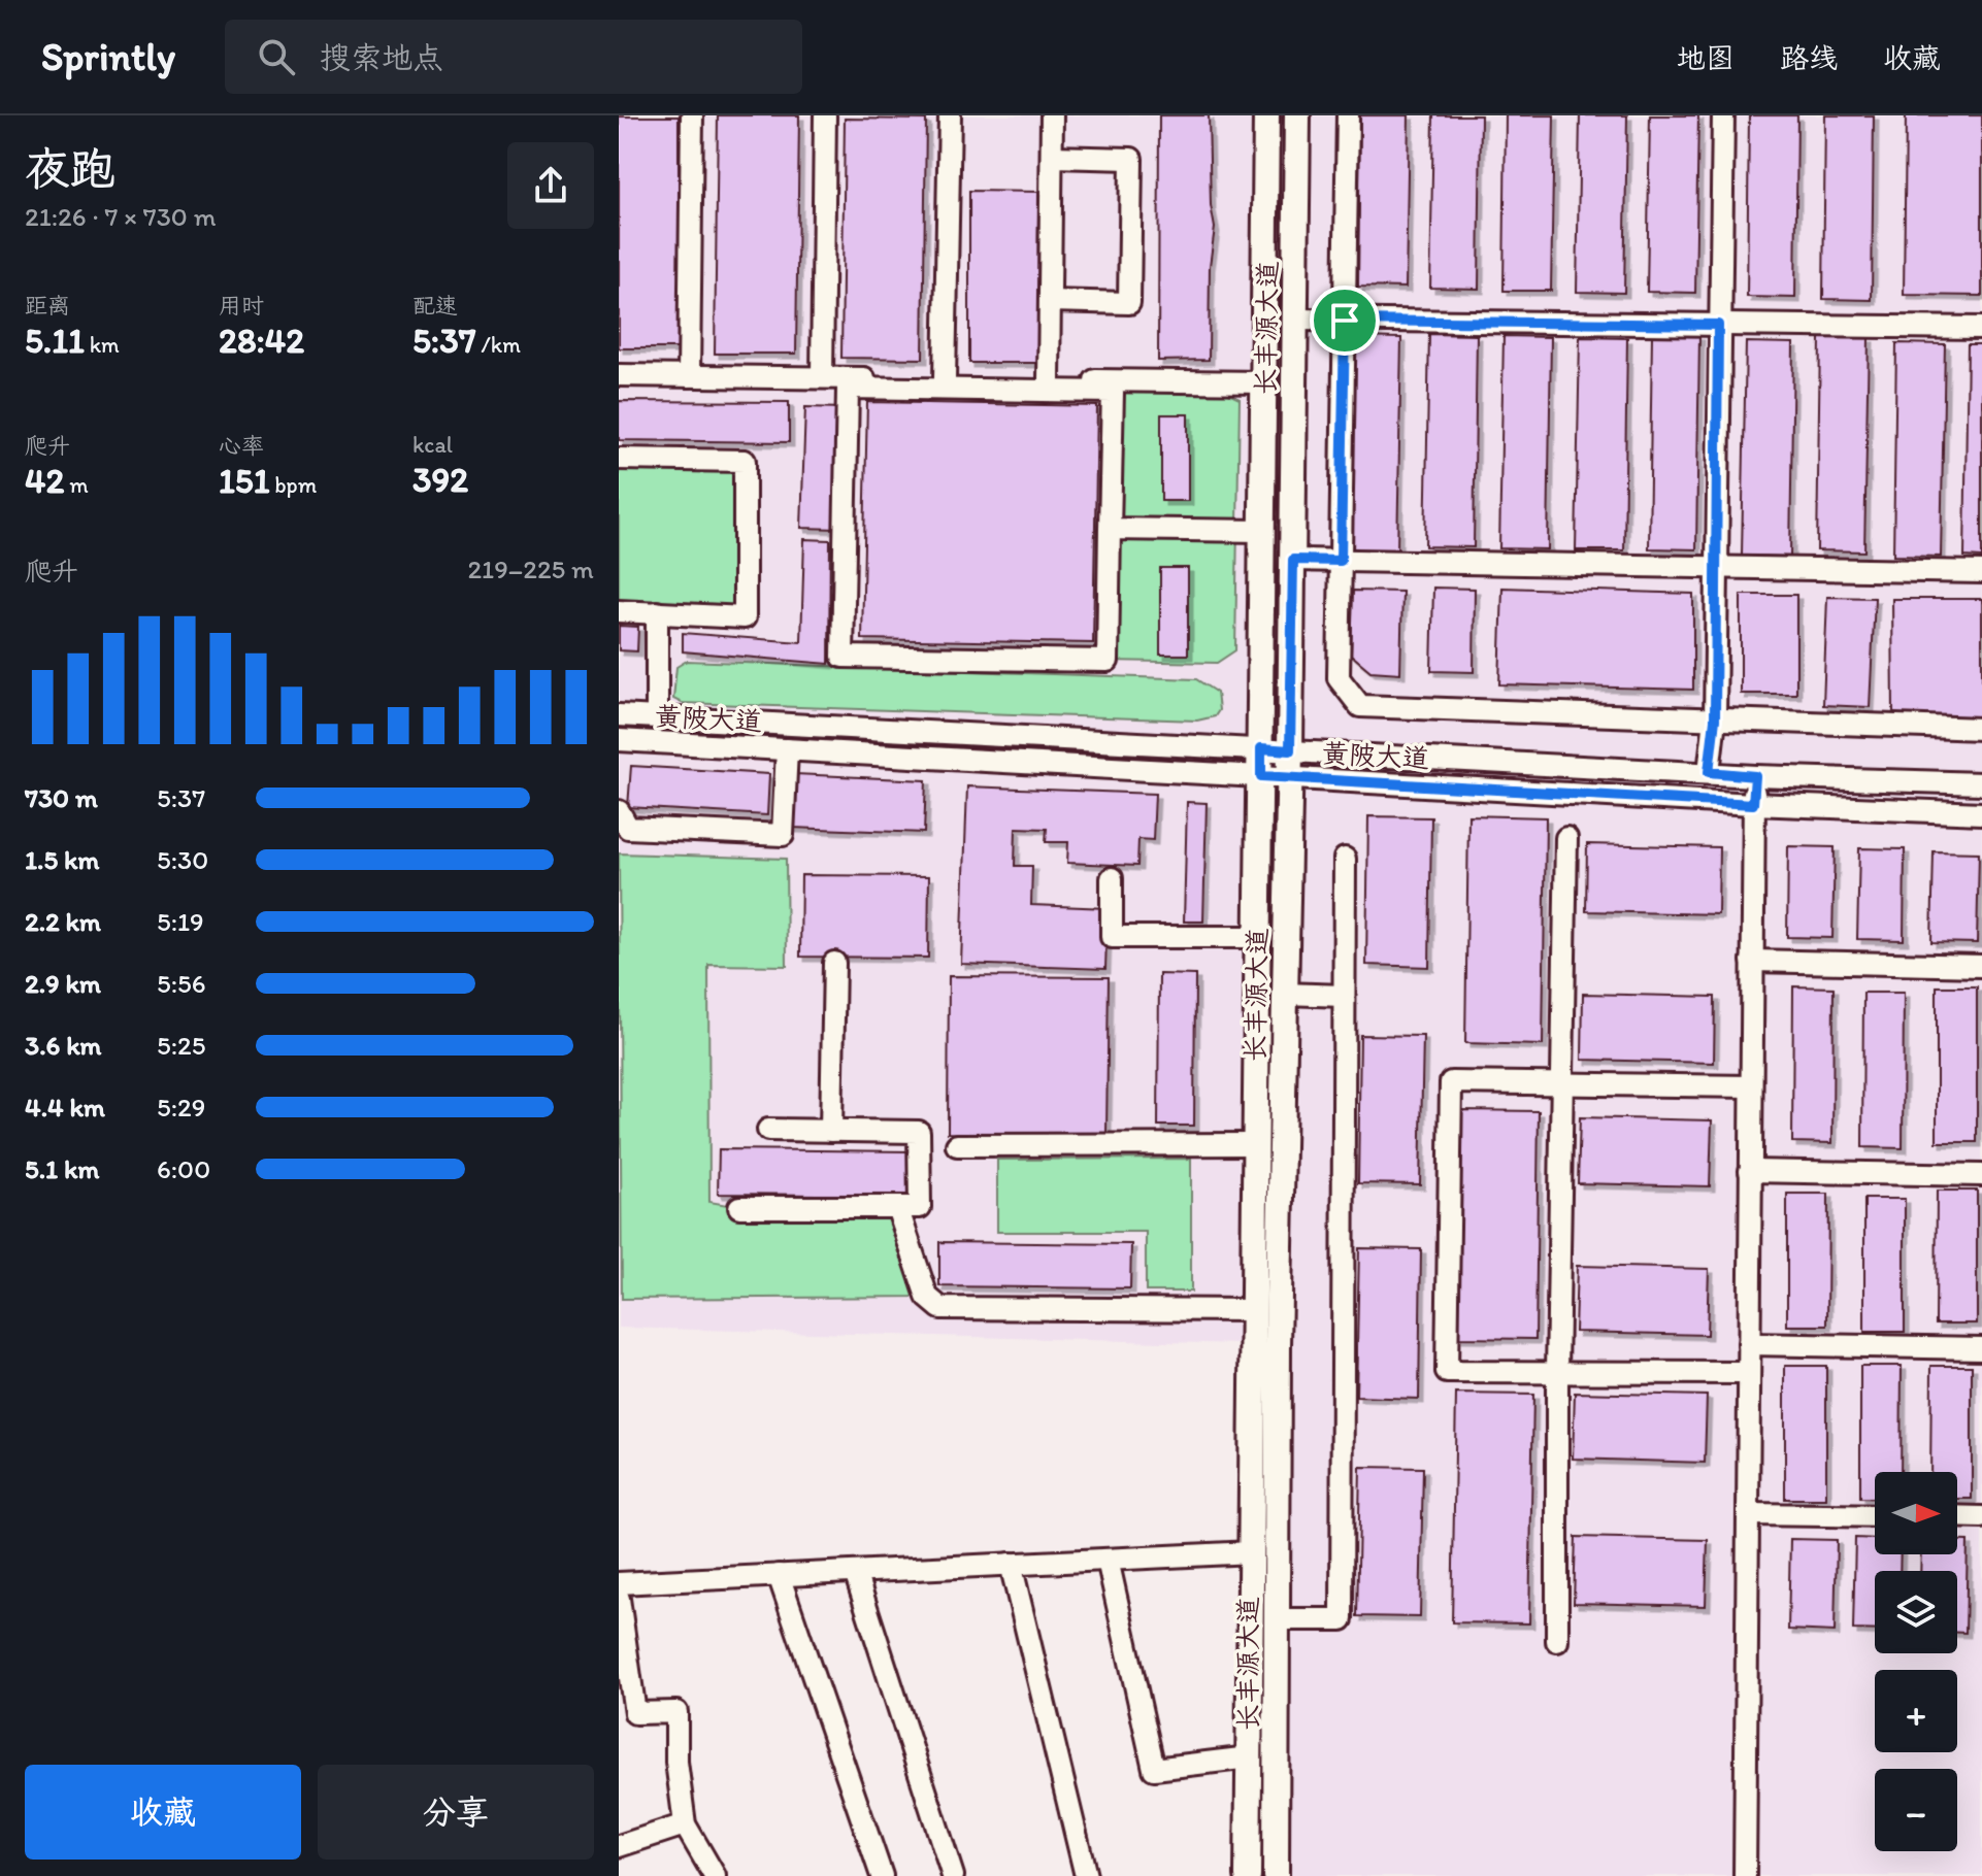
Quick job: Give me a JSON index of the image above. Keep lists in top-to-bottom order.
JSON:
{
  "streets": {
    "main road": ["长丰源大道"],
    "street": ["黄陂大道"]
  },
  "crossings": [
    ["长丰源大道", "黄陂大道"]
  ],
  "north": "right",
  "page": {
    "header": "Sprintly",
    "search": "搜索地点",
    "nav": ["地图", "路线", "收藏"],
    "heading": ["夜跑", "21:26 · 7 × 730 m"],
    "stats": [
      ["距离", "5.11 km"],
      ["用时", "28:42"],
      ["配速", "5:37 /km"],
      ["爬升", "42 m"],
      ["心率", "151 bpm"],
      ["kcal", "392"]
    ],
    "chart": ["爬升", "219–225 m"],
    "list": [
      {
        "name": "730 m",
        "note": "5:37"
      },
      {
        "name": "1.5 km",
        "note": "5:30"
      },
      {
        "name": "2.2 km",
        "note": "5:19"
      },
      {
        "name": "2.9 km",
        "note": "5:56"
      },
      {
        "name": "3.6 km",
        "note": "5:25"
      },
      {
        "name": "4.4 km",
        "note": "5:29"
      },
      {
        "name": "5.1 km",
        "note": "6:00"
      }
    ],
    "map_buttons": ["+", "−"],
    "buttons": ["收藏", "分享"]
  }
}
